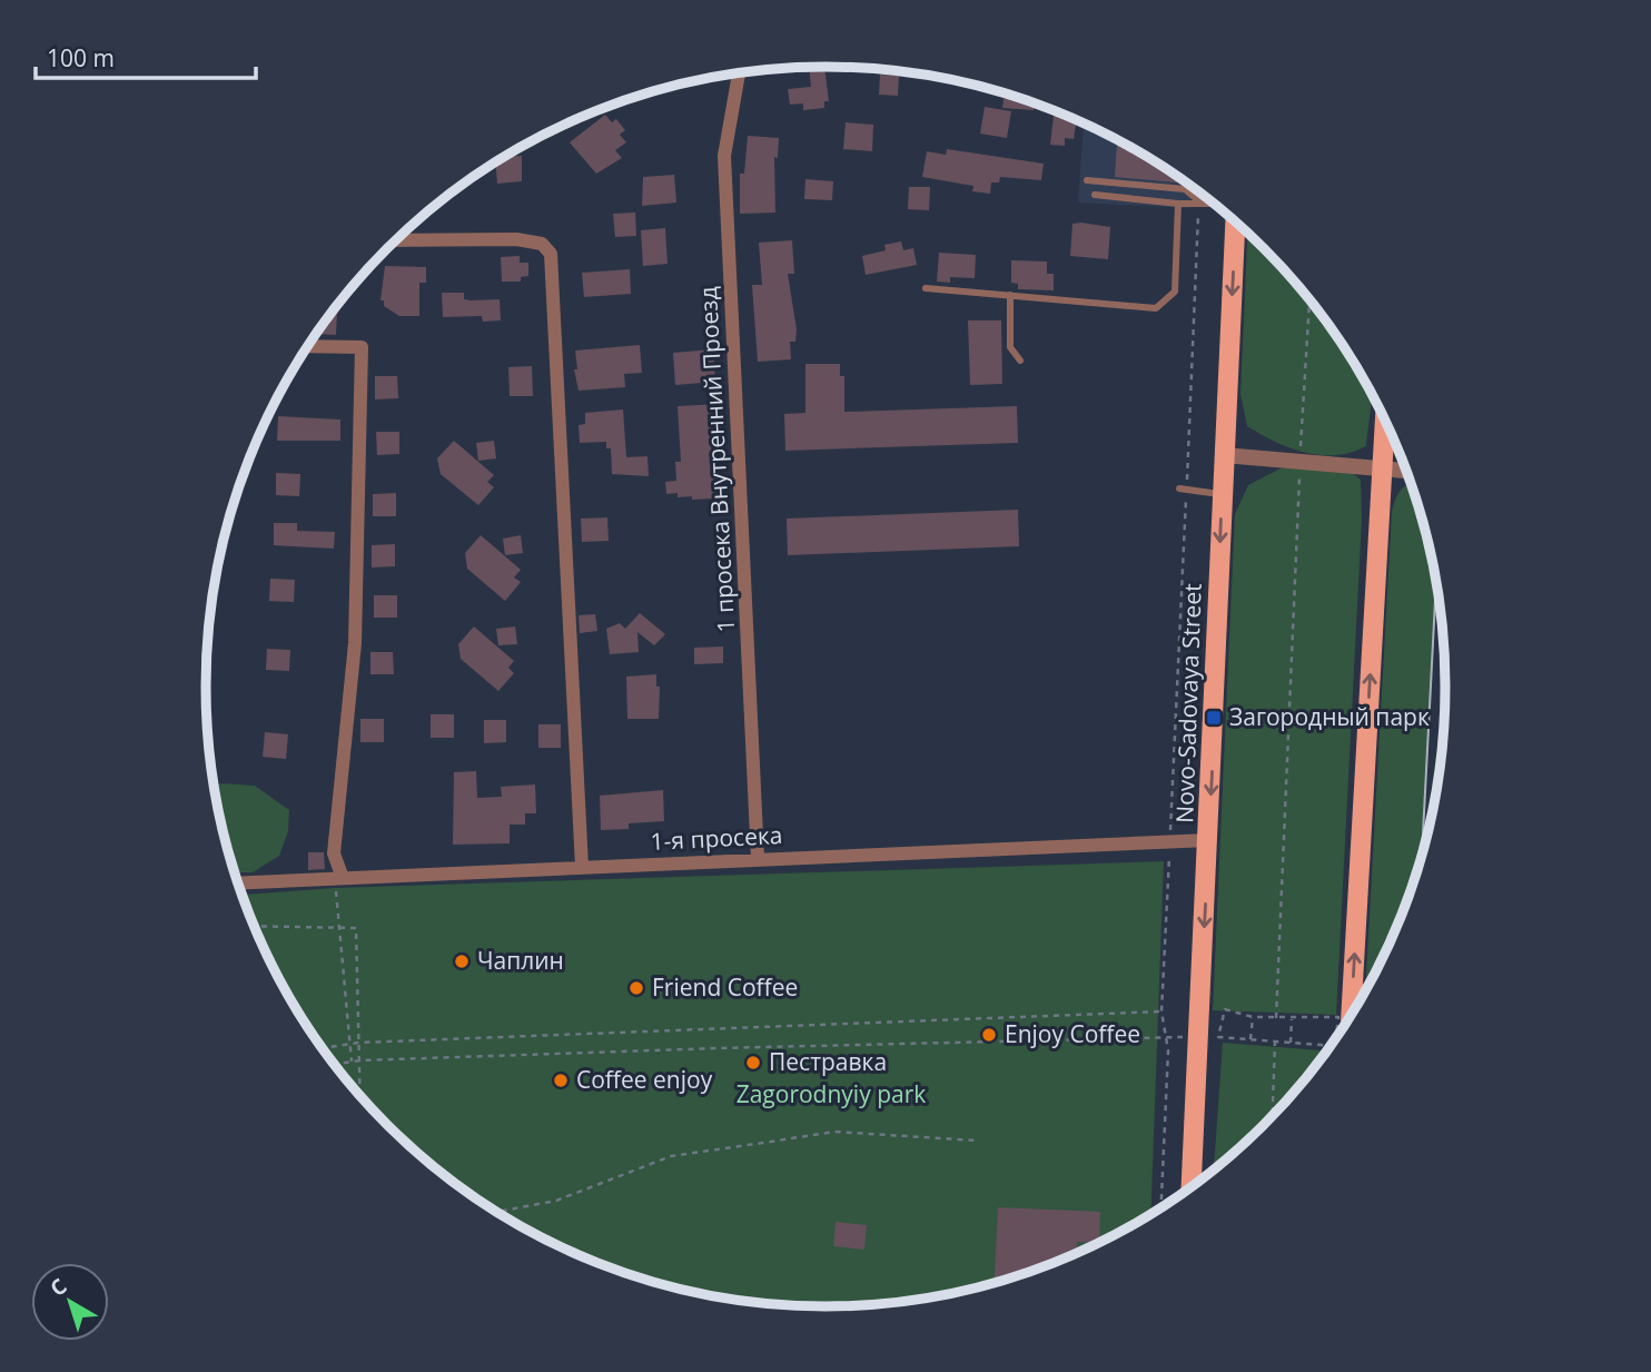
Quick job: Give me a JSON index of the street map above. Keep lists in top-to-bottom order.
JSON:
{
  "streets": {
    "main road": ["Novo-Sadovaya Street"],
    "street": ["1 просека Внутренний Проезд", "1-я просека"]
  },
  "crossings": [
    ["1 просека Внутренний Проезд", "1-я просека"],
    ["Novo-Sadovaya Street", "1-я просека"]
  ],
  "parks": ["Zagorodnyiy park"],
  "places": {
    "transit": ["Загородный парк"],
    "other": [
      "Чаплин",
      "Friend Coffee",
      "Enjoy Coffee",
      "Пестравка",
      "Coffee enjoy"
    ]
  },
  "scale_bar": "100 m",
  "north": "top left"
}
